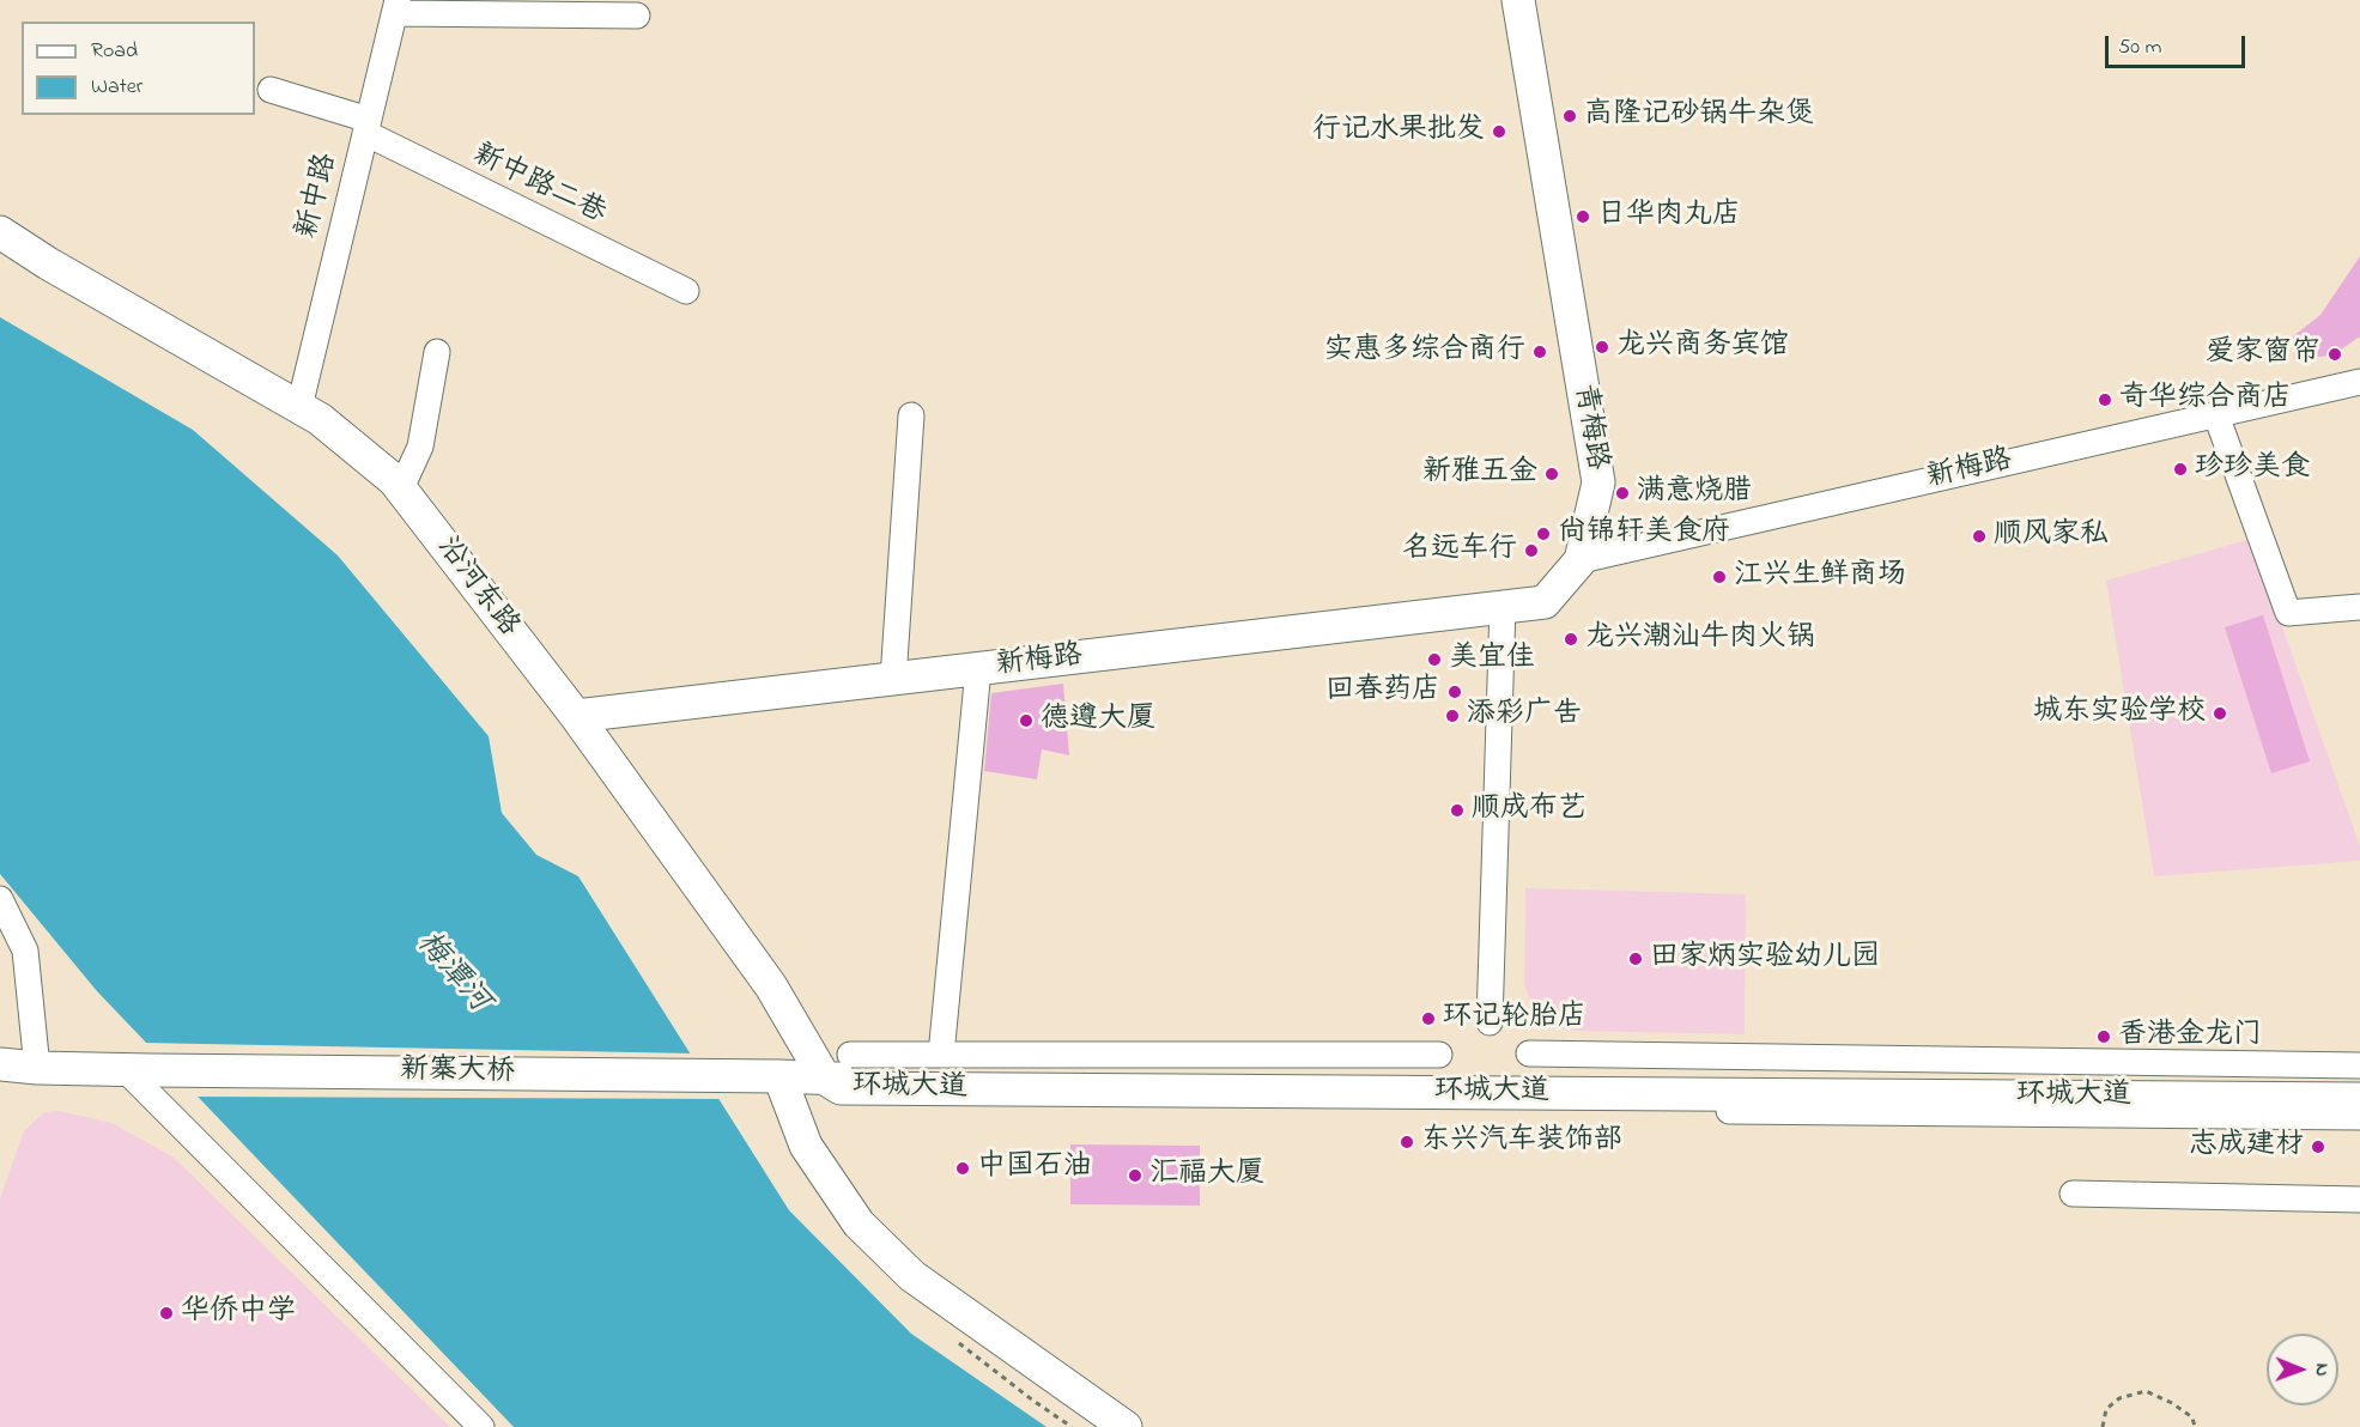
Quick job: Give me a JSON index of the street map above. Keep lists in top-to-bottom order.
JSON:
{
  "streets": {
    "main road": [
      "青梅路",
      "新梅路",
      "沿河东路",
      "新寨大桥",
      "环城大道"
    ],
    "street": ["新中路二巷", "新中路"]
  },
  "crossings": [
    ["新中路二巷", "新中路"],
    ["新中路", "沿河东路"],
    ["青梅路", "新梅路"],
    ["新梅路", "沿河东路"],
    ["沿河东路", "新寨大桥"],
    ["沿河东路", "环城大道"],
    ["新寨大桥", "环城大道"]
  ],
  "water": ["梅潭河"],
  "places": [
    "高隆记砂锅牛杂煲",
    "行记水果批发",
    "日华肉丸店",
    "龙兴商务宾馆",
    "实惠多综合商行",
    "爱家窗帘",
    "奇华综合商店",
    "珍珍美食",
    "新雅五金",
    "满意烧腊",
    "尚锦轩美食府",
    "顺风家私",
    "名远车行",
    "江兴生鲜商场",
    "龙兴潮汕牛肉火锅",
    "美宜佳",
    "回春药店",
    "城东实验学校",
    "添彩广告",
    "德遵大厦",
    "顺成布艺",
    "田家炳实验幼儿园",
    "环记轮胎店",
    "香港金龙门",
    "东兴汽车装饰部",
    "志成建材",
    "中国石油",
    "汇福大厦",
    "华侨中学"
  ],
  "legend": ["Road", "Water"],
  "scale_bar": "50 m",
  "north": "right"
}
